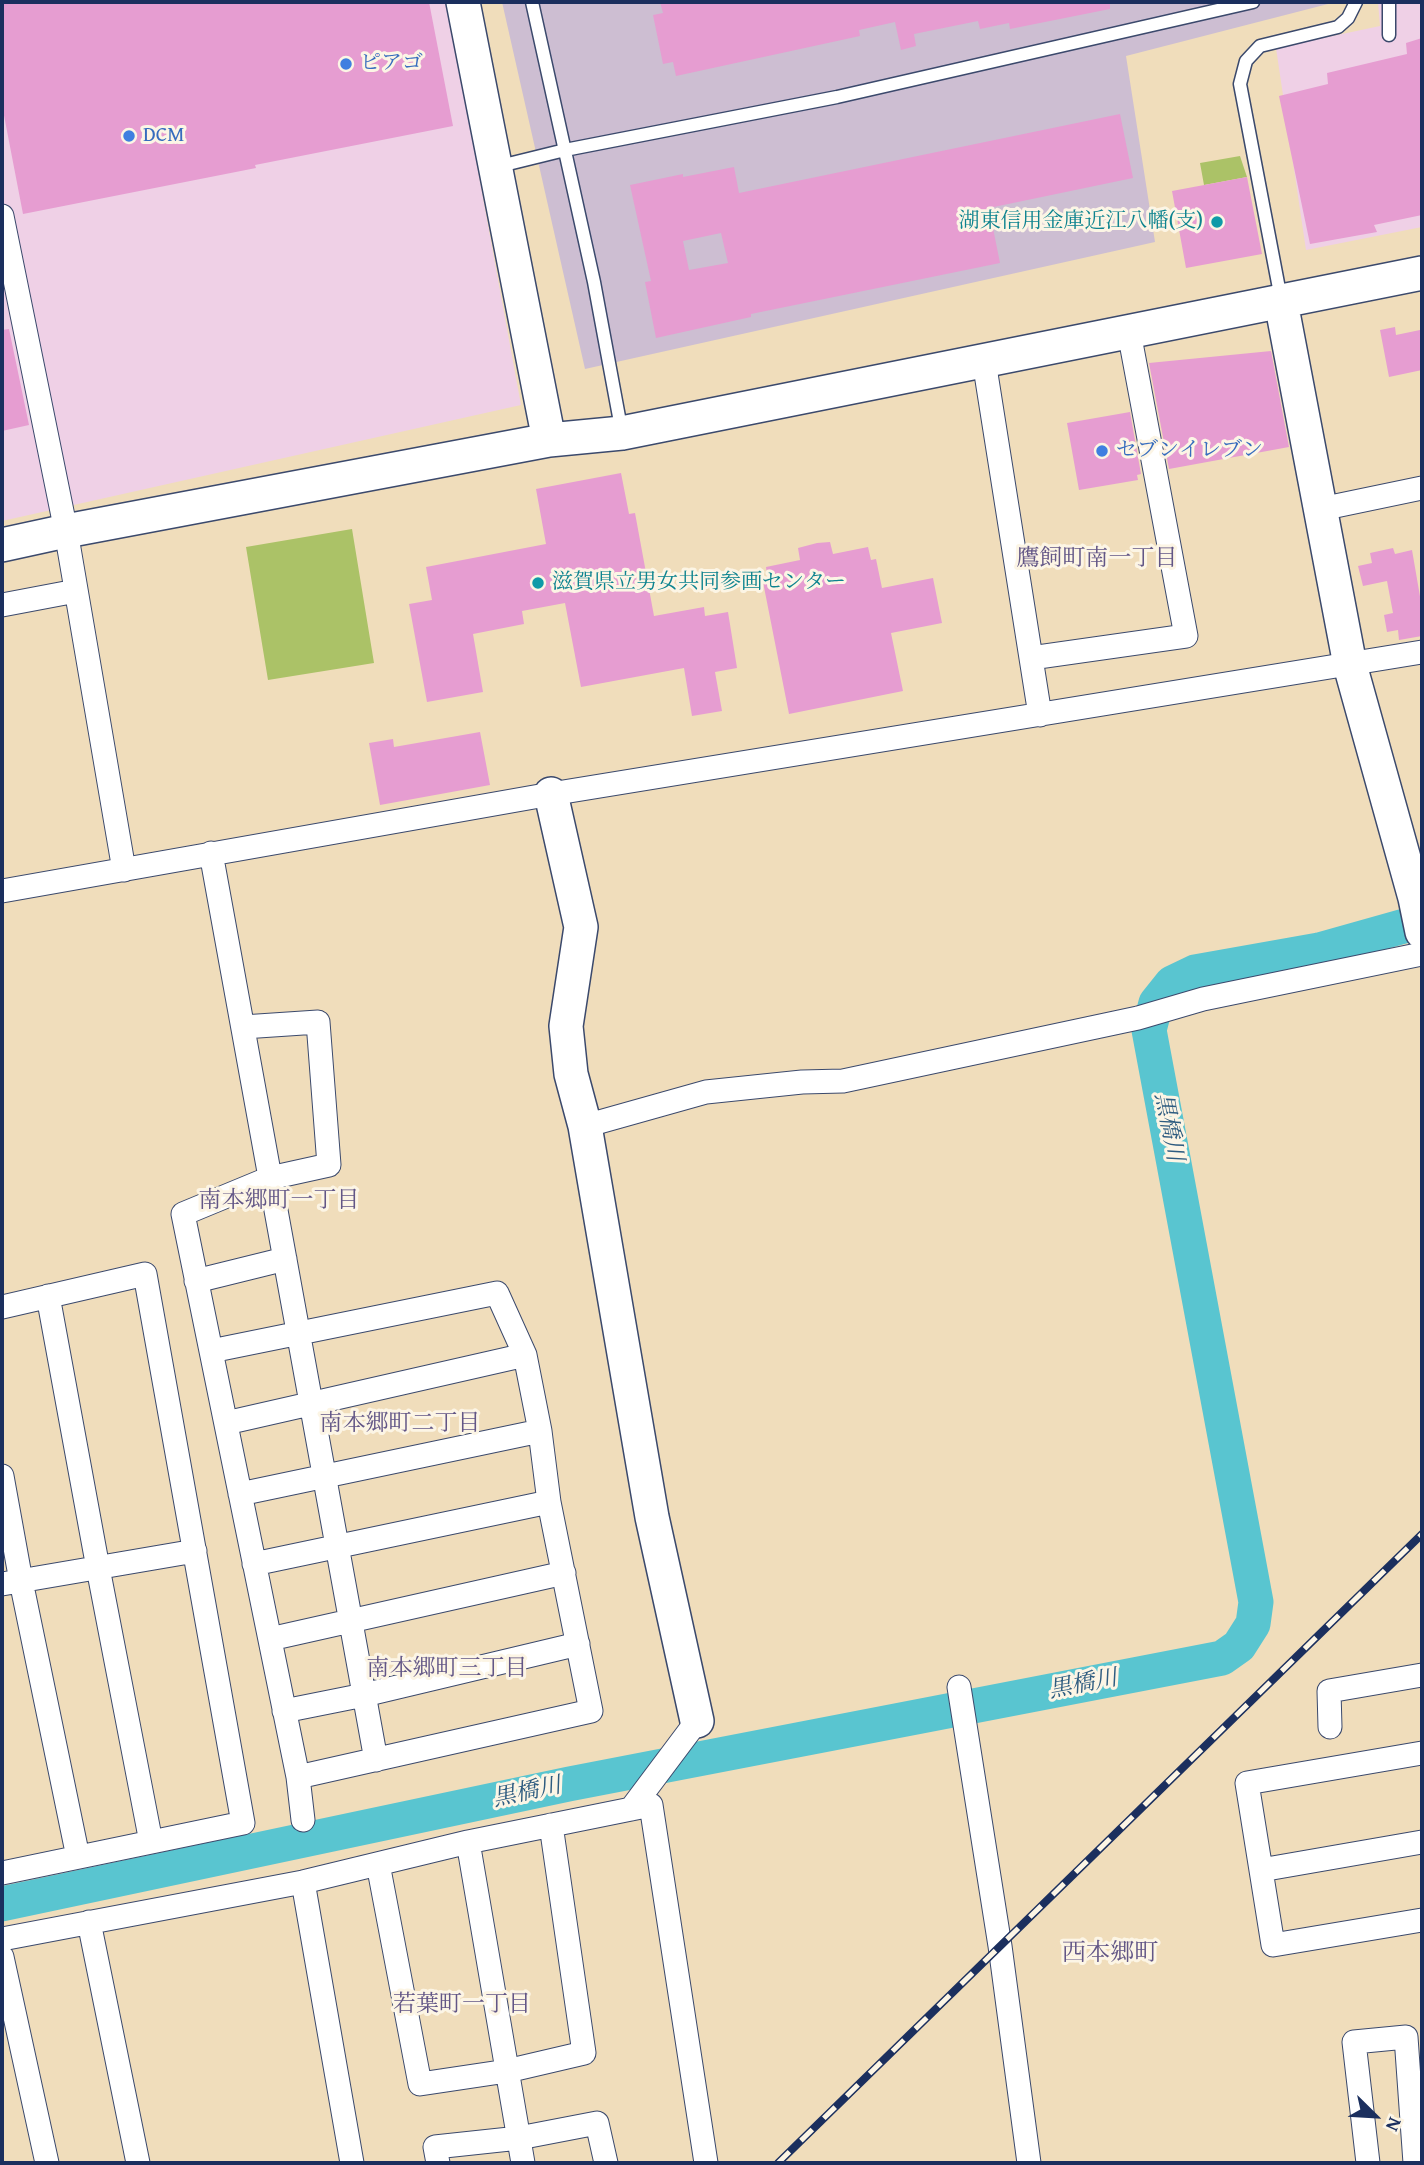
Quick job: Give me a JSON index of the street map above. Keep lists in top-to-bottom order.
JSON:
{
  "districts": [
    "鷹飼町南一丁目",
    "南本郷町一丁目",
    "南本郷町二丁目",
    "南本郷町三丁目",
    "西本郷町",
    "若葉町一丁目"
  ],
  "water": ["黒橋川"],
  "places": [
    "ピアゴ",
    "DCM",
    "湖東信用金庫近江八幡(支)",
    "セブンイレブン",
    "滋賀県立男女共同参画センター"
  ],
  "north": "bottom right"
}
